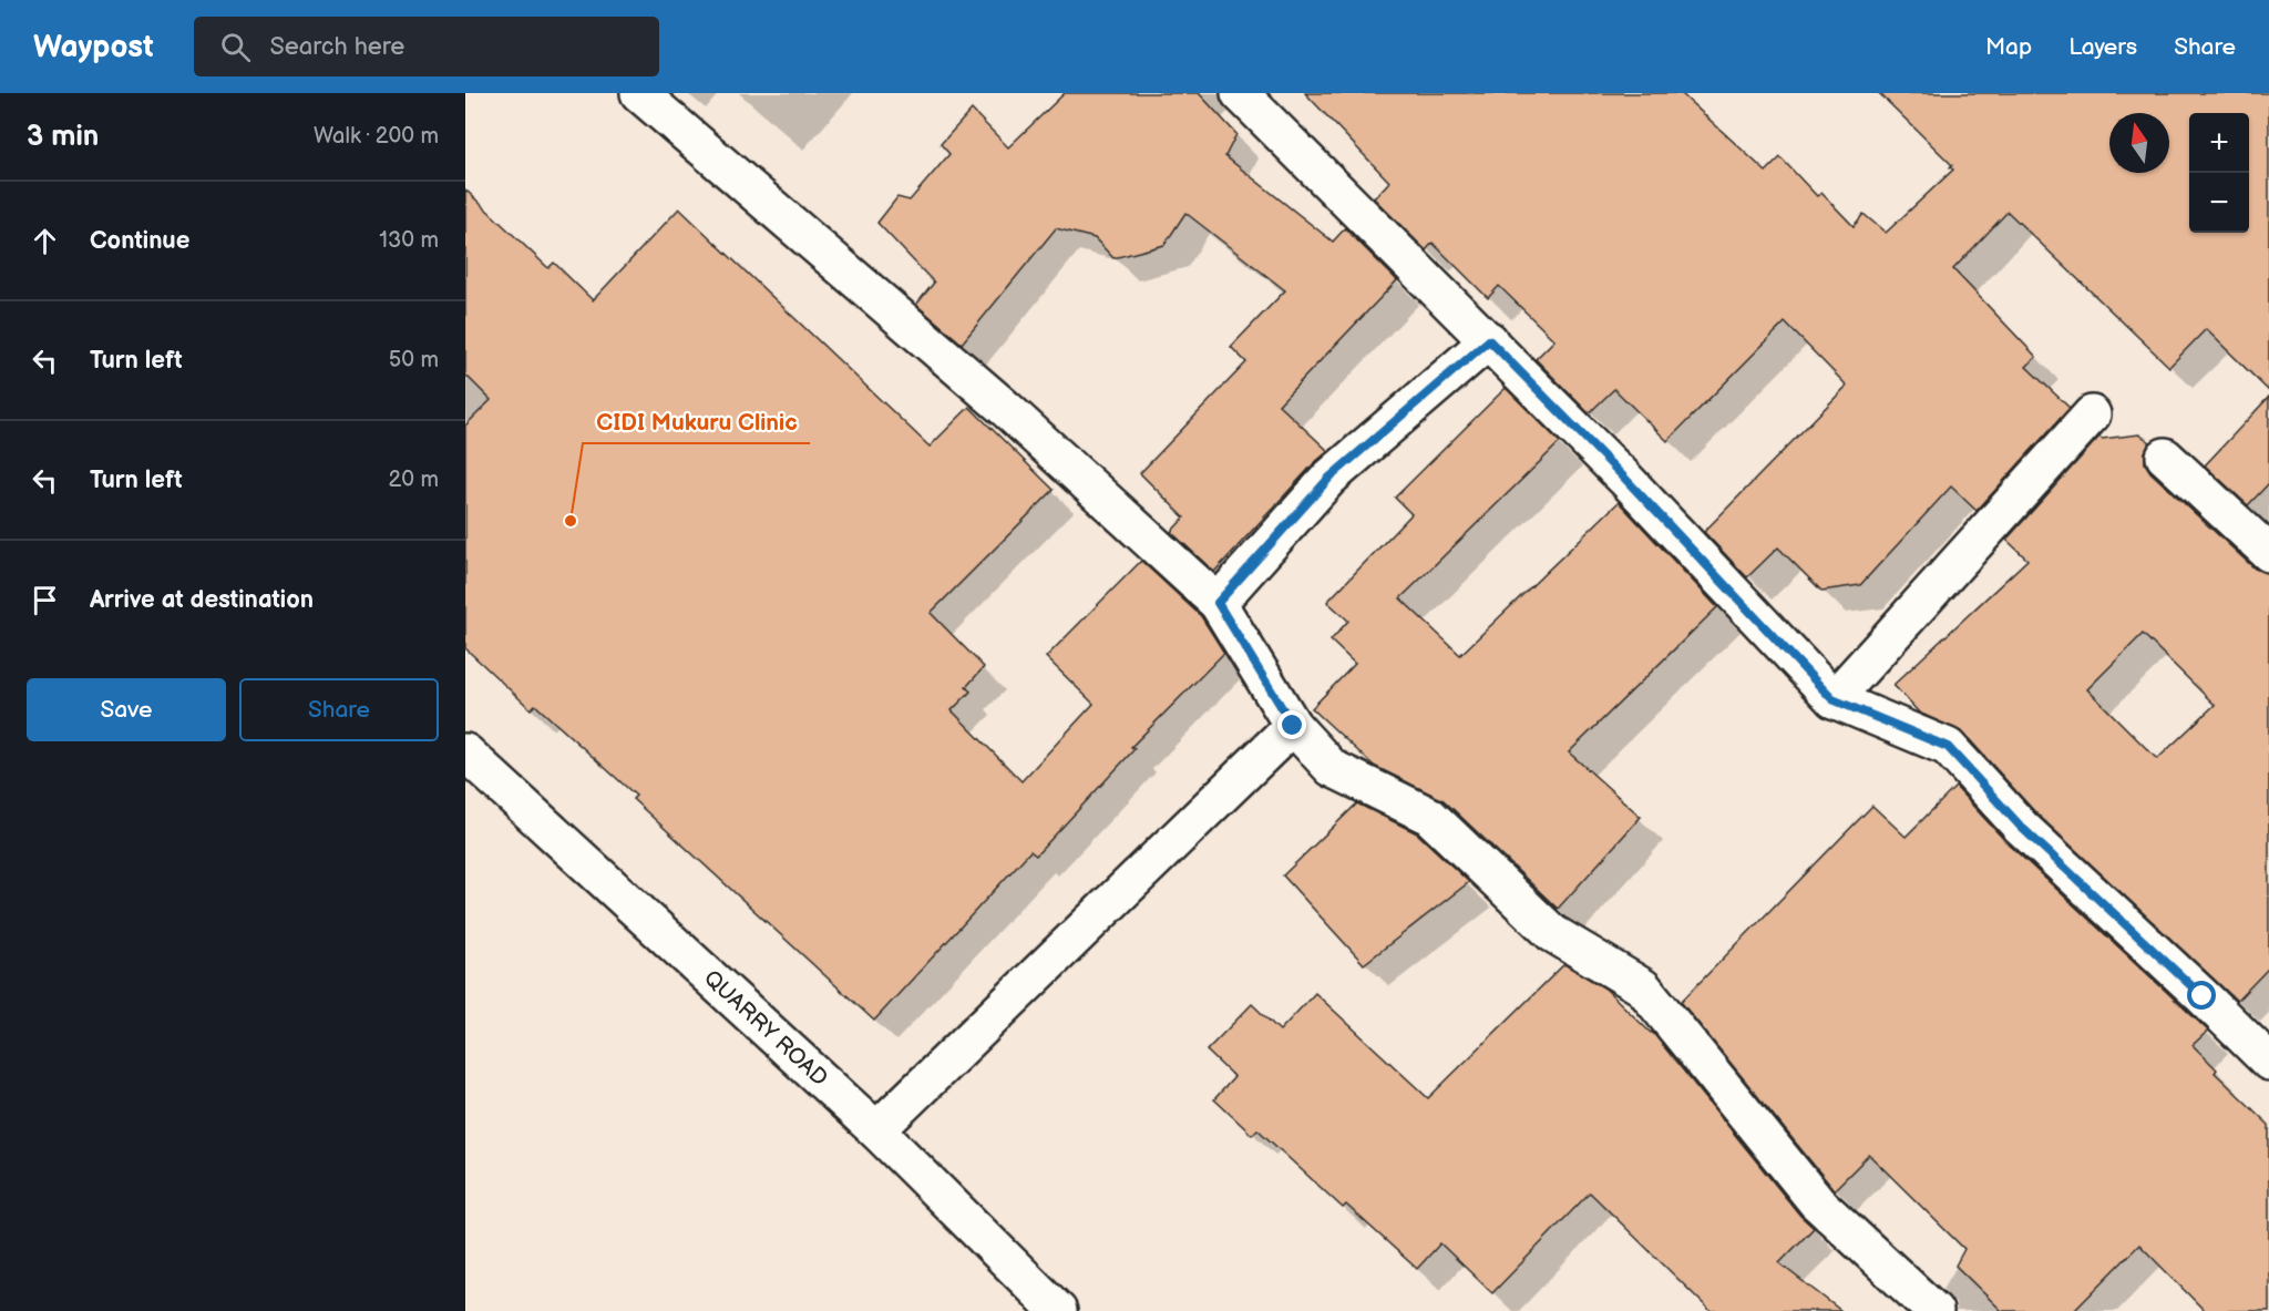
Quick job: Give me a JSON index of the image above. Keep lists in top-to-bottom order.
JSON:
{
  "streets": {
    "street": ["QUARRY ROAD"]
  },
  "places": ["CIDI Mukuru Clinic"],
  "north": "top",
  "page": {
    "header": "Waypost",
    "search": "Search here",
    "nav": ["Map", "Layers", "Share"],
    "heading": ["3 min", "Walk · 200 m"],
    "map_buttons": ["+", "−"],
    "list": [
      ["Continue", "130 m"],
      ["Turn left", "50 m"],
      ["Turn left", "20 m"],
      "Arrive at destination"
    ],
    "buttons": ["Save", "Share"]
  }
}
